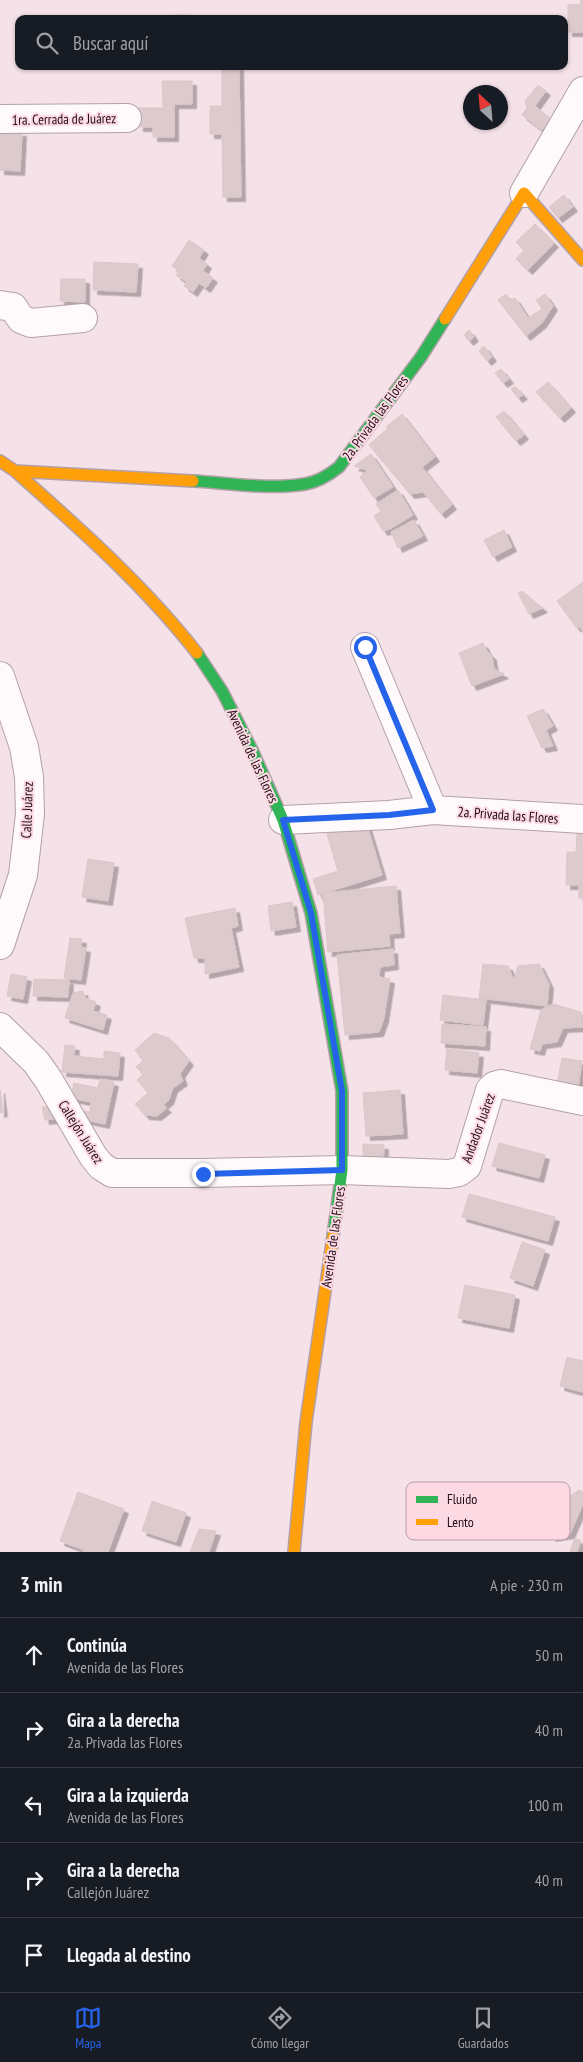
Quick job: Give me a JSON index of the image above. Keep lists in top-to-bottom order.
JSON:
{
  "streets": {
    "street": [
      "1ra. Cerrada de Juárez",
      "2a. Privada las Flores",
      "Avenida de las Flores",
      "Calle Juárez",
      "Andador Juárez",
      "Callejón Juárez"
    ]
  },
  "crossings": [
    ["2a. Privada las Flores", "Avenida de las Flores"],
    ["Avenida de las Flores", "Andador Juárez"],
    ["Avenida de las Flores", "Callejón Juárez"],
    ["Andador Juárez", "Callejón Juárez"]
  ],
  "legend": ["Fluido", "Lento"],
  "north": "top left",
  "page": {
    "search": "Buscar aquí",
    "heading": ["3 min", "A pie · 230 m"],
    "list": [
      ["Continúa", "Avenida de las Flores", "50 m"],
      ["Gira a la derecha", "2a. Privada las Flores", "40 m"],
      ["Gira a la izquierda", "Avenida de las Flores", "100 m"],
      ["Gira a la derecha", "Callejón Juárez", "40 m"],
      "Llegada al destino"
    ],
    "nav": ["Mapa", "Cómo llegar", "Guardados"]
  }
}
